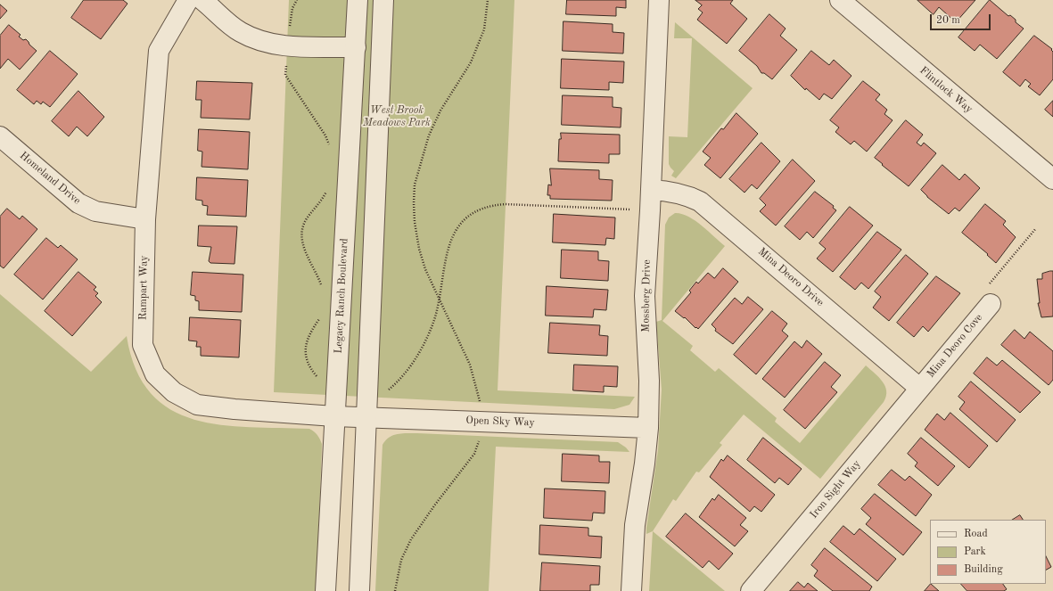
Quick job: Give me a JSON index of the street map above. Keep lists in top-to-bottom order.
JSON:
{
  "streets": {
    "street": [
      "Flintlock Way",
      "Homeland Drive",
      "Mina Deoro Drive",
      "Rampart Way",
      "Legacy Ranch Boulevard",
      "Mossberg Drive",
      "Mina Deoro Cove",
      "Open Sky Way",
      "Iron Sight Way"
    ]
  },
  "crossings": [
    ["Homeland Drive", "Rampart Way"],
    ["Mina Deoro Drive", "Mossberg Drive"],
    ["Mina Deoro Drive", "Mina Deoro Cove"],
    ["Mina Deoro Drive", "Iron Sight Way"],
    ["Rampart Way", "Legacy Ranch Boulevard"],
    ["Rampart Way", "Open Sky Way"],
    ["Legacy Ranch Boulevard", "Open Sky Way"],
    ["Mossberg Drive", "Open Sky Way"],
    ["Mina Deoro Cove", "Iron Sight Way"]
  ],
  "parks": ["West Brook Meadows Park"],
  "legend": ["Road", "Park", "Building"],
  "scale_bar": "20 m"
}
